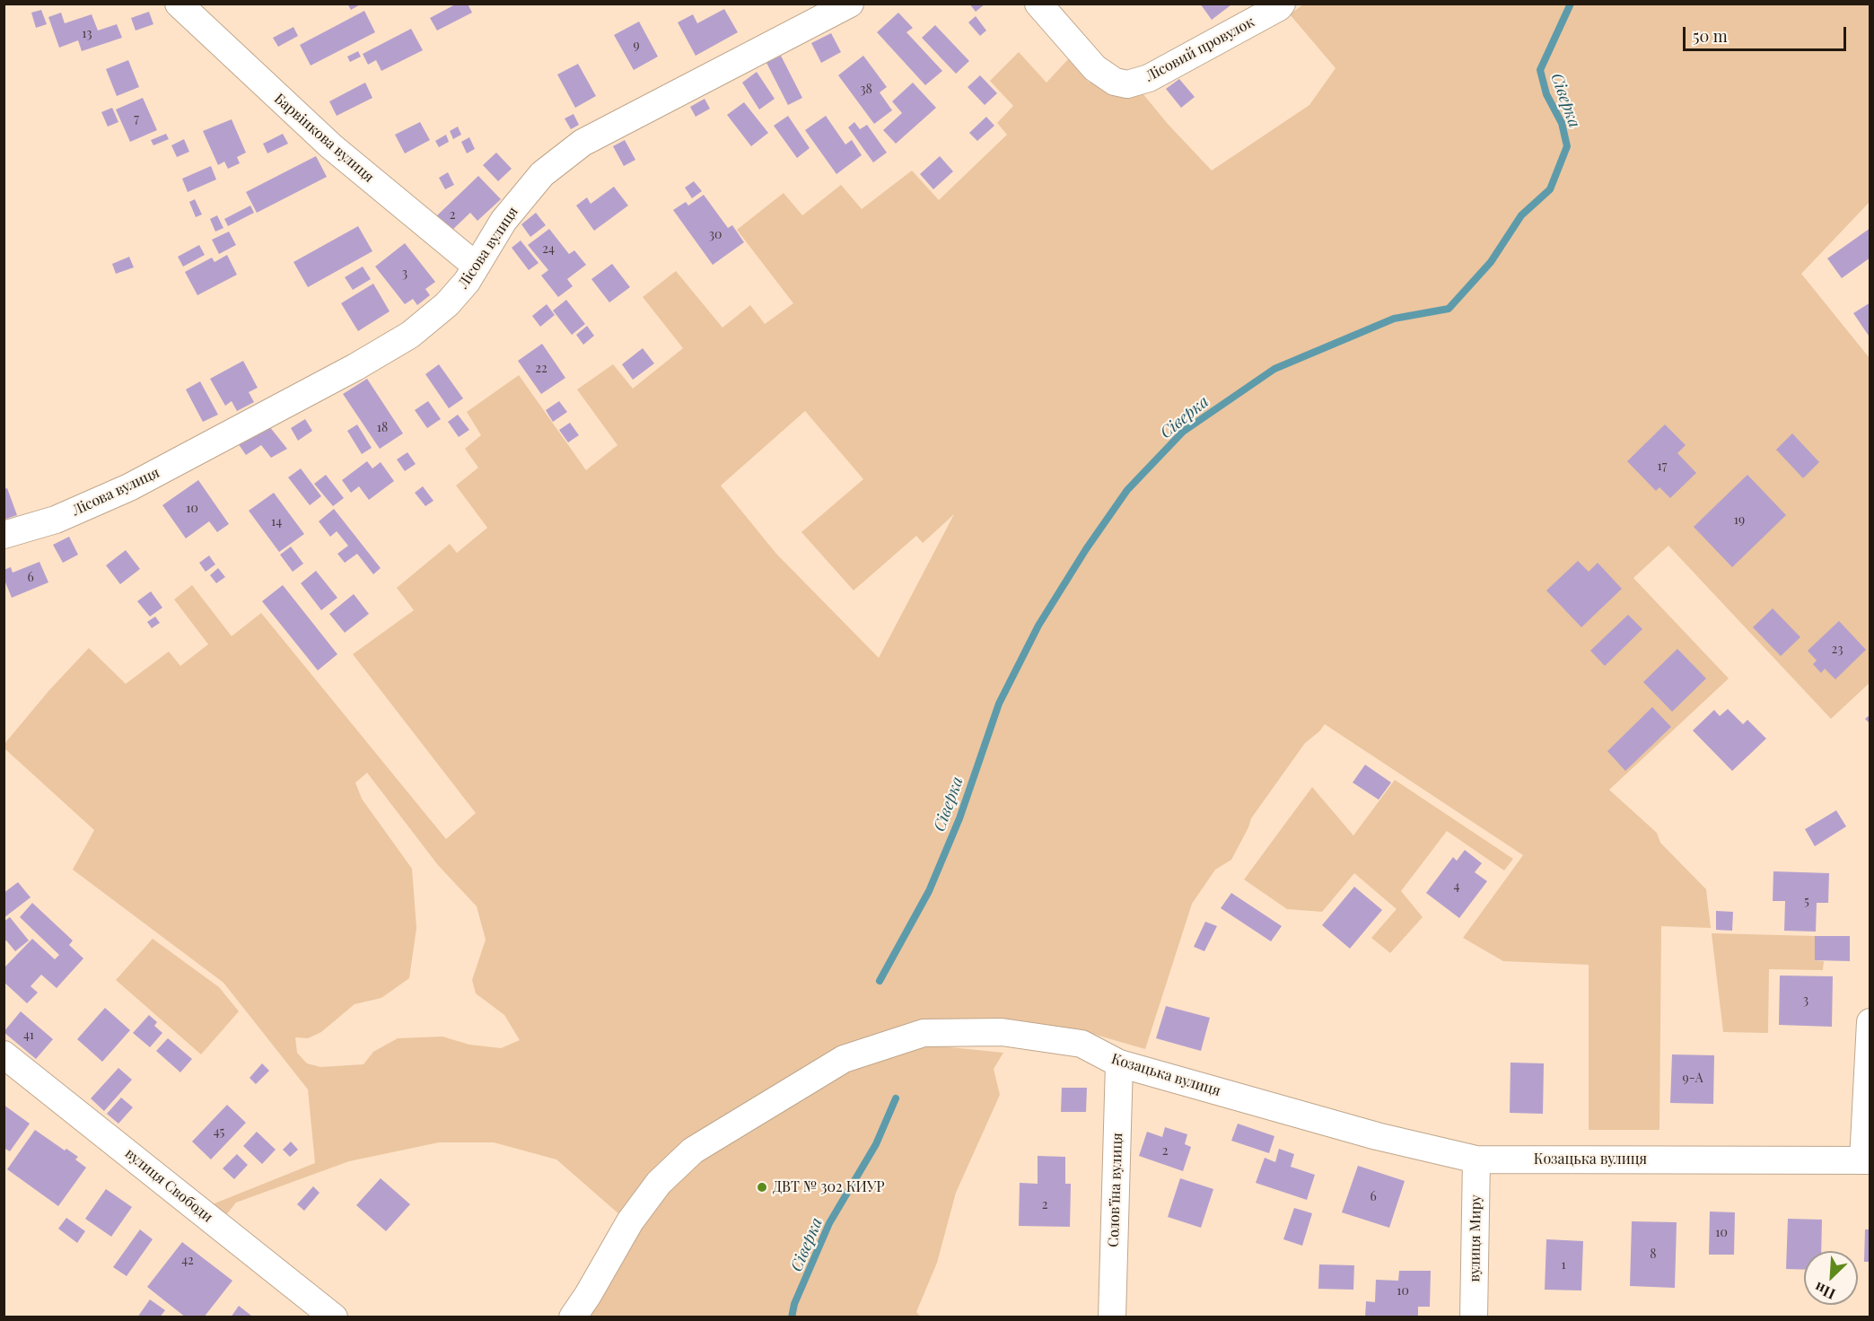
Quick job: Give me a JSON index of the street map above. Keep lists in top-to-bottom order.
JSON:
{
  "streets": {
    "street": [
      "Лісовий провулок",
      "Барвінкова вулиця",
      "Лісова вулиця",
      "Козацька вулиця",
      "вулиця Свободи",
      "Соловʼїна вулиця",
      "вулиця Миру"
    ]
  },
  "crossings": [
    ["Барвінкова вулиця", "Лісова вулиця"],
    ["Козацька вулиця", "Соловʼїна вулиця"],
    ["Козацька вулиця", "вулиця Миру"]
  ],
  "water": ["Сіверка"],
  "places": ["ДВТ № 302 КИУР"],
  "house_numbers": [
    "13",
    "9",
    "38",
    "7",
    "2",
    "30",
    "24",
    "3",
    "22",
    "18",
    "17",
    "10",
    "19",
    "14",
    "6",
    "23",
    "4",
    "5",
    "3",
    "41",
    "9-А",
    "45",
    "2",
    "6",
    "2",
    "10",
    "8",
    "42",
    "1",
    "10"
  ],
  "scale_bar": "50 m",
  "north": "bottom left"
}
